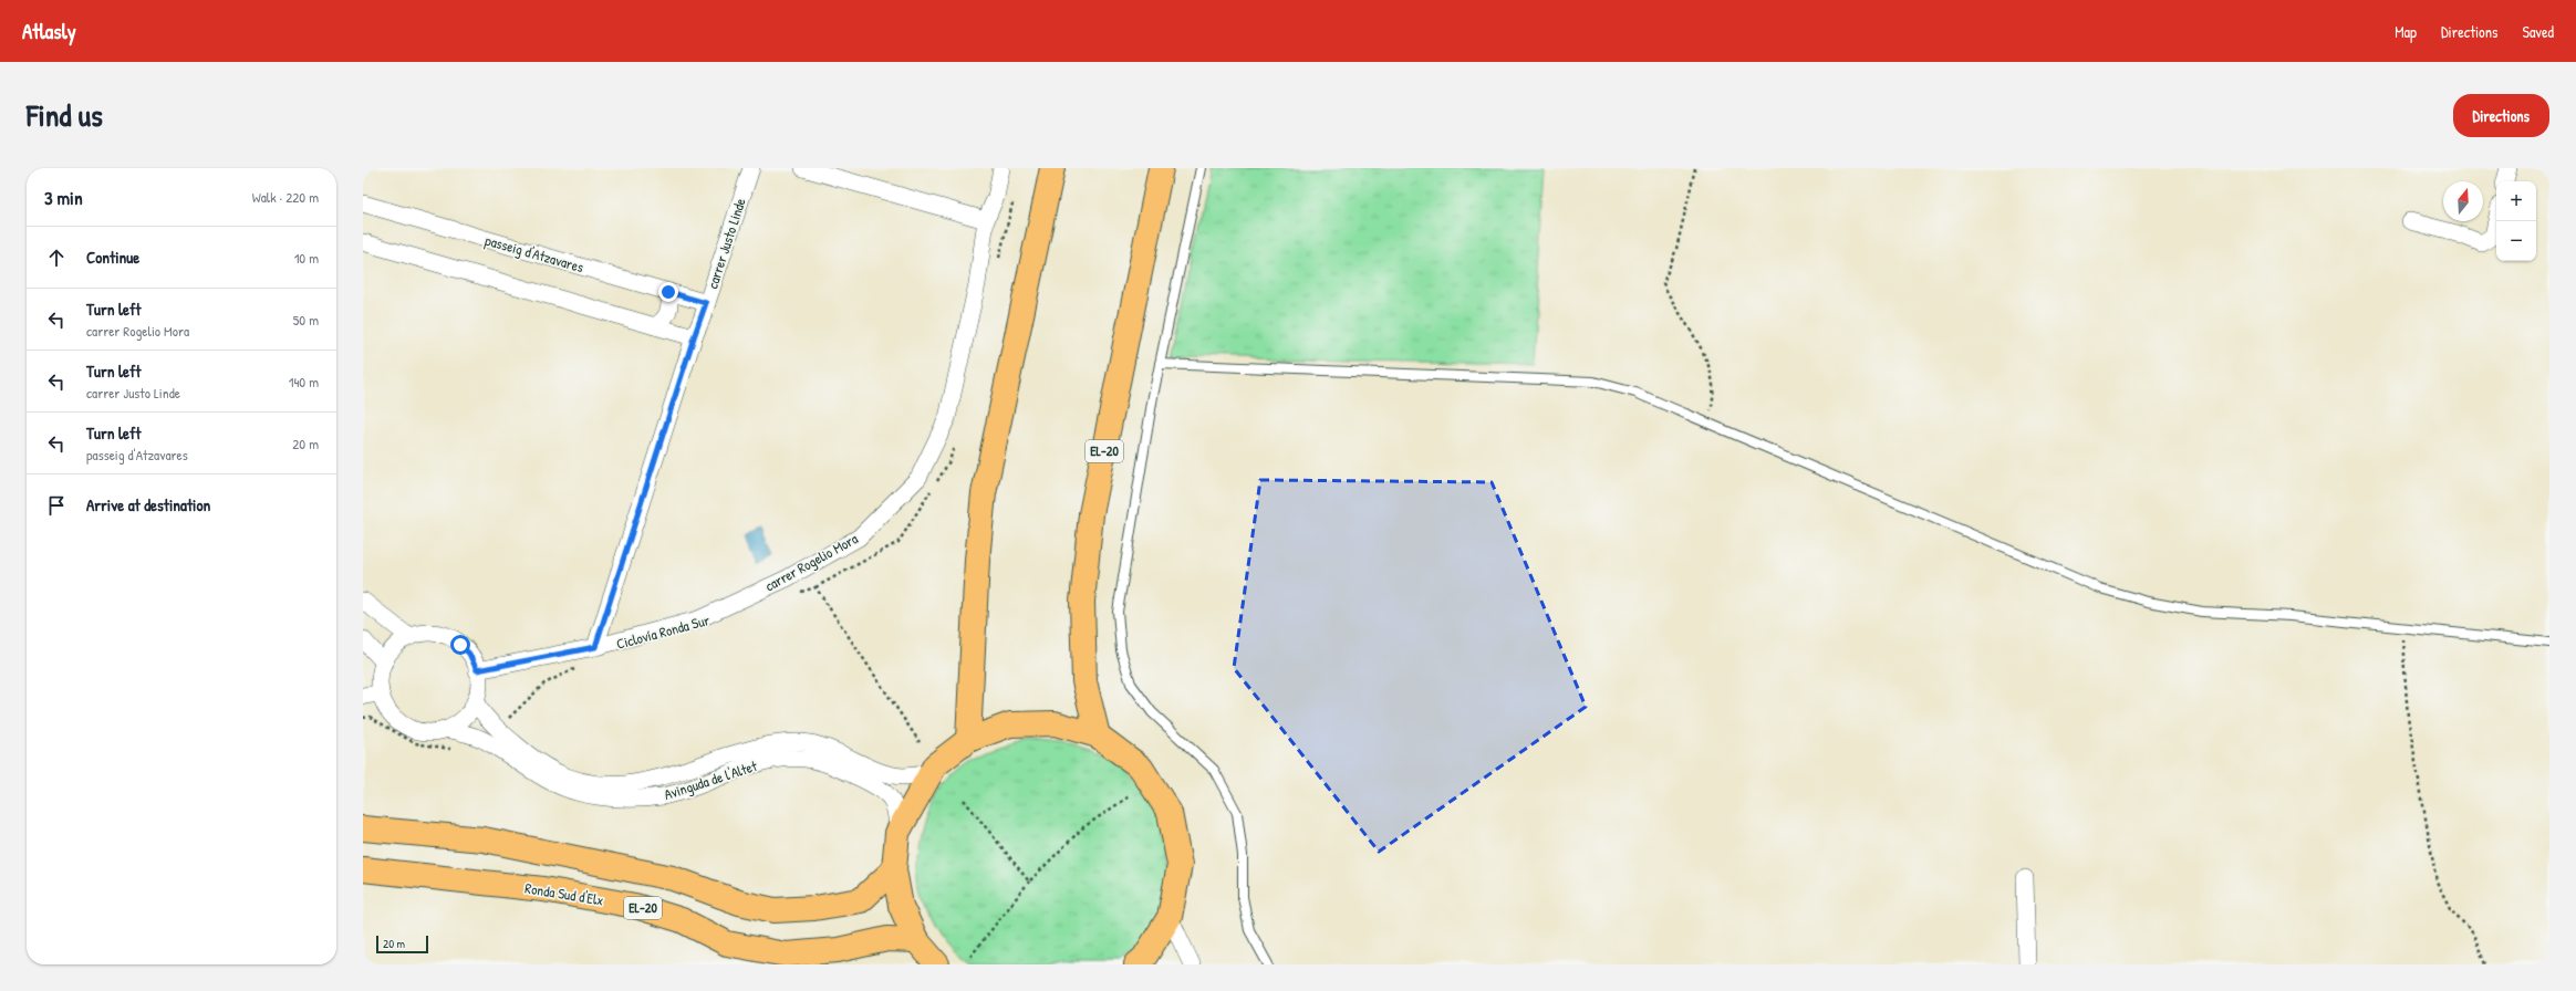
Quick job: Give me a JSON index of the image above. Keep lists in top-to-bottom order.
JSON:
{
  "streets": {
    "highway": ["EL-20", "Ronda Sud d'Elx"],
    "street": [
      "carrer Justo Linde",
      "passeig d'Atzavares",
      "carrer Rogelio Mora",
      "Avinguda de l'Altet"
    ]
  },
  "crossings": [
    ["carrer Justo Linde", "passeig d'Atzavares"],
    ["carrer Justo Linde", "carrer Rogelio Mora"],
    ["carrer Rogelio Mora", "Avinguda de l'Altet"]
  ],
  "scale_bar": "20 m",
  "north": "top",
  "page": {
    "header": "Atlasly",
    "nav": ["Map", "Directions", "Saved"],
    "title": "Find us",
    "buttons": "Directions",
    "heading": ["3 min", "Walk · 220 m"],
    "map_buttons": ["+", "−"],
    "list": [
      ["Continue", "10 m"],
      ["Turn left", "carrer Rogelio Mora", "50 m"],
      ["Turn left", "carrer Justo Linde", "140 m"],
      ["Turn left", "passeig d'Atzavares", "20 m"],
      "Arrive at destination"
    ],
    "scale": "20 m"
  }
}
